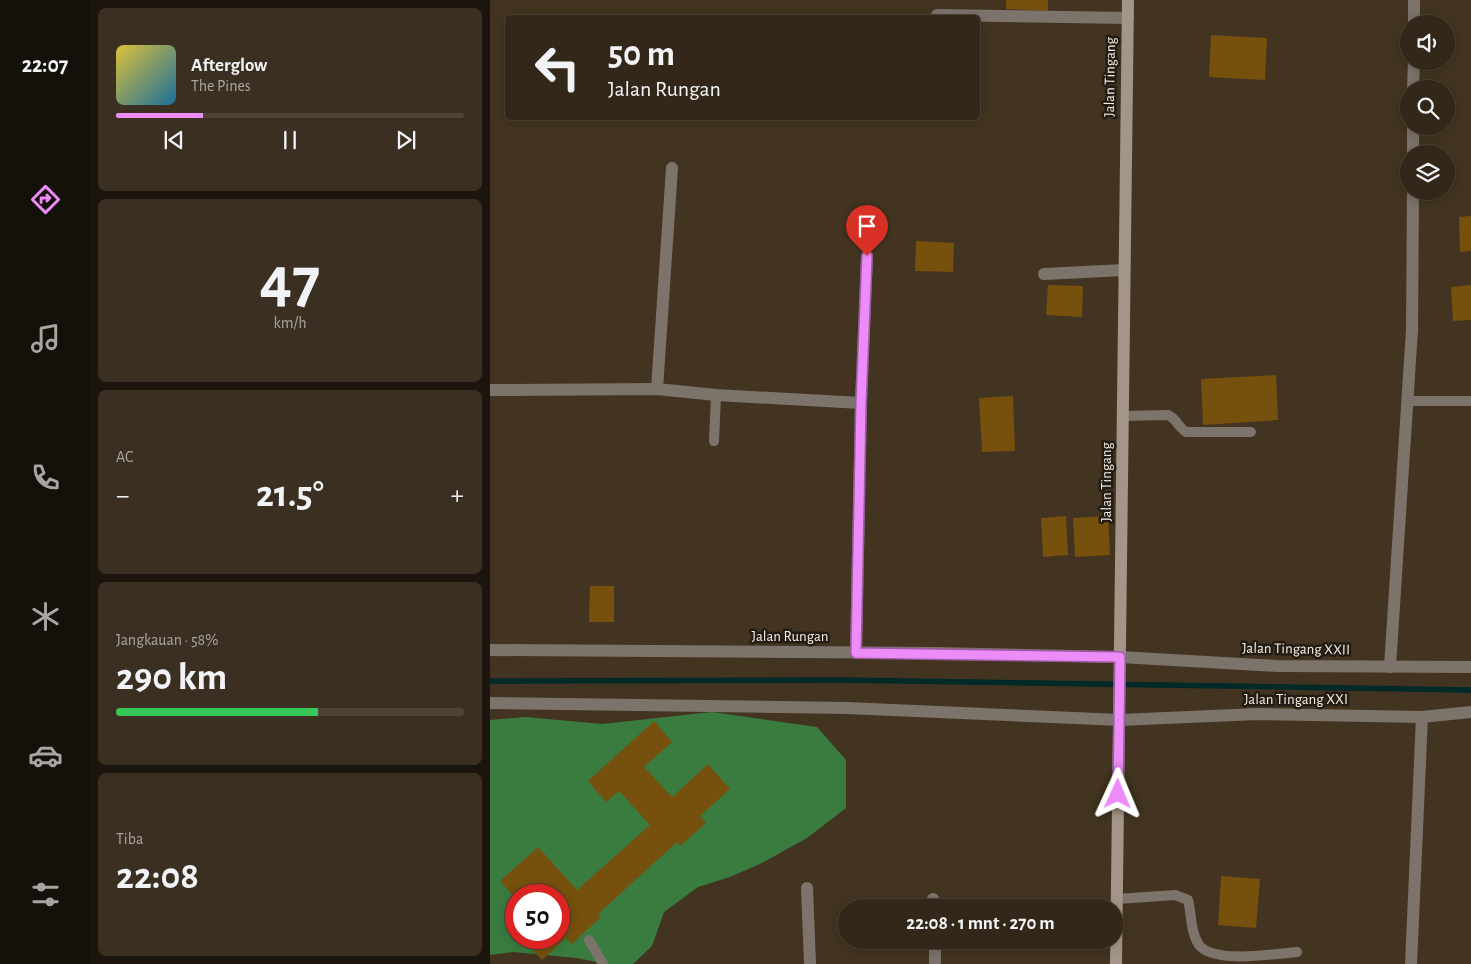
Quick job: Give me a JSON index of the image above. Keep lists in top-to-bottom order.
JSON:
{
  "streets": {
    "main road": ["Jalan Tingang"],
    "street": ["Jalan Rungan", "Jalan Tingang XXII", "Jalan Tingang XXI"]
  },
  "crossings": [
    ["Jalan Tingang", "Jalan Rungan"],
    ["Jalan Tingang", "Jalan Tingang XXII"],
    ["Jalan Tingang", "Jalan Tingang XXI"],
    ["Jalan Rungan", "Jalan Tingang XXII"]
  ],
  "page": {
    "tabs": "22:07",
    "turn": ["50 m", "Jalan Rungan"],
    "song": ["Afterglow", "The Pines"],
    "tile": [
      ["47", "km/h"],
      "AC",
      ["Jangkauan · 58%", "290 km"],
      ["Tiba", "22:08"]
    ],
    "heat": ["−", "21.5°", "+"],
    "limit": "50",
    "trip": "22:08 · 1 mnt · 270 m"
  }
}
